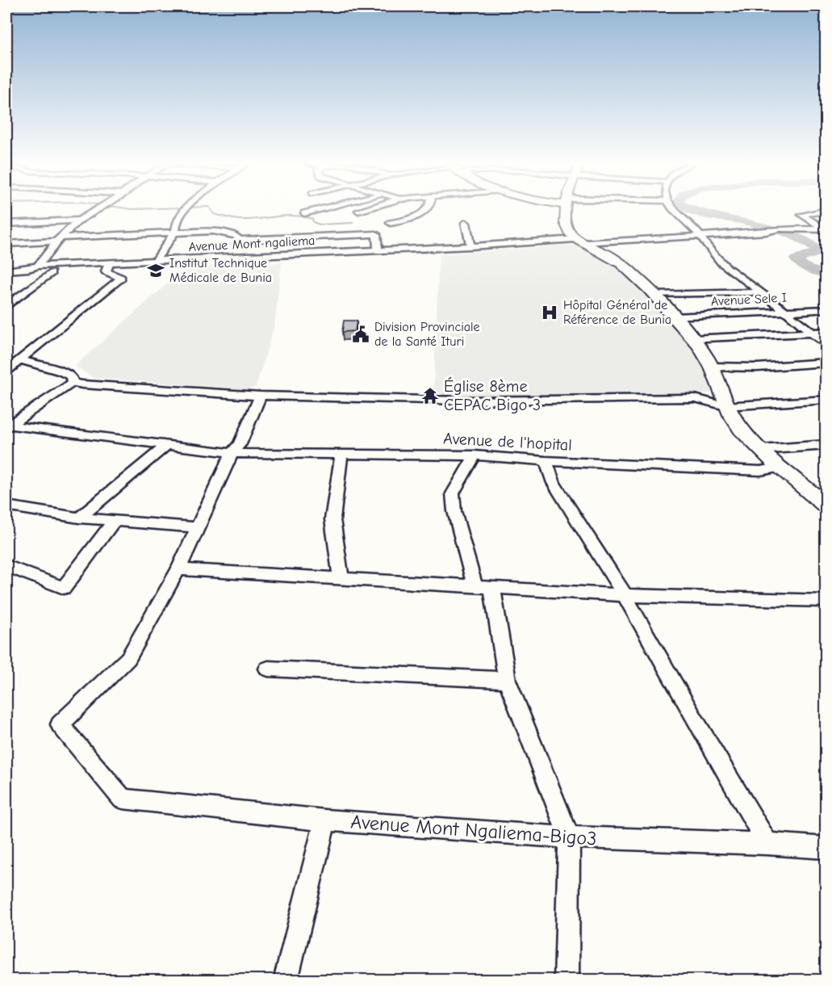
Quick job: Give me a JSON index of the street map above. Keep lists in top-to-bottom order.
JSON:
{
  "streets": {
    "street": [
      "Avenue Mont ngaliema",
      "Avenue Sele I",
      "Avenue de l'hopital",
      "Avenue Mont Ngaliema-Bigo3"
    ]
  },
  "places": {
    "school or university": ["Institut Technique Médicale de Bunia"],
    "hospital": ["Hôpital Général de Référence de Bunia"],
    "public building": ["Division Provinciale de la Santé Ituri"],
    "temple": ["Église 8ème CEPAC Bigo 3"]
  }
}
